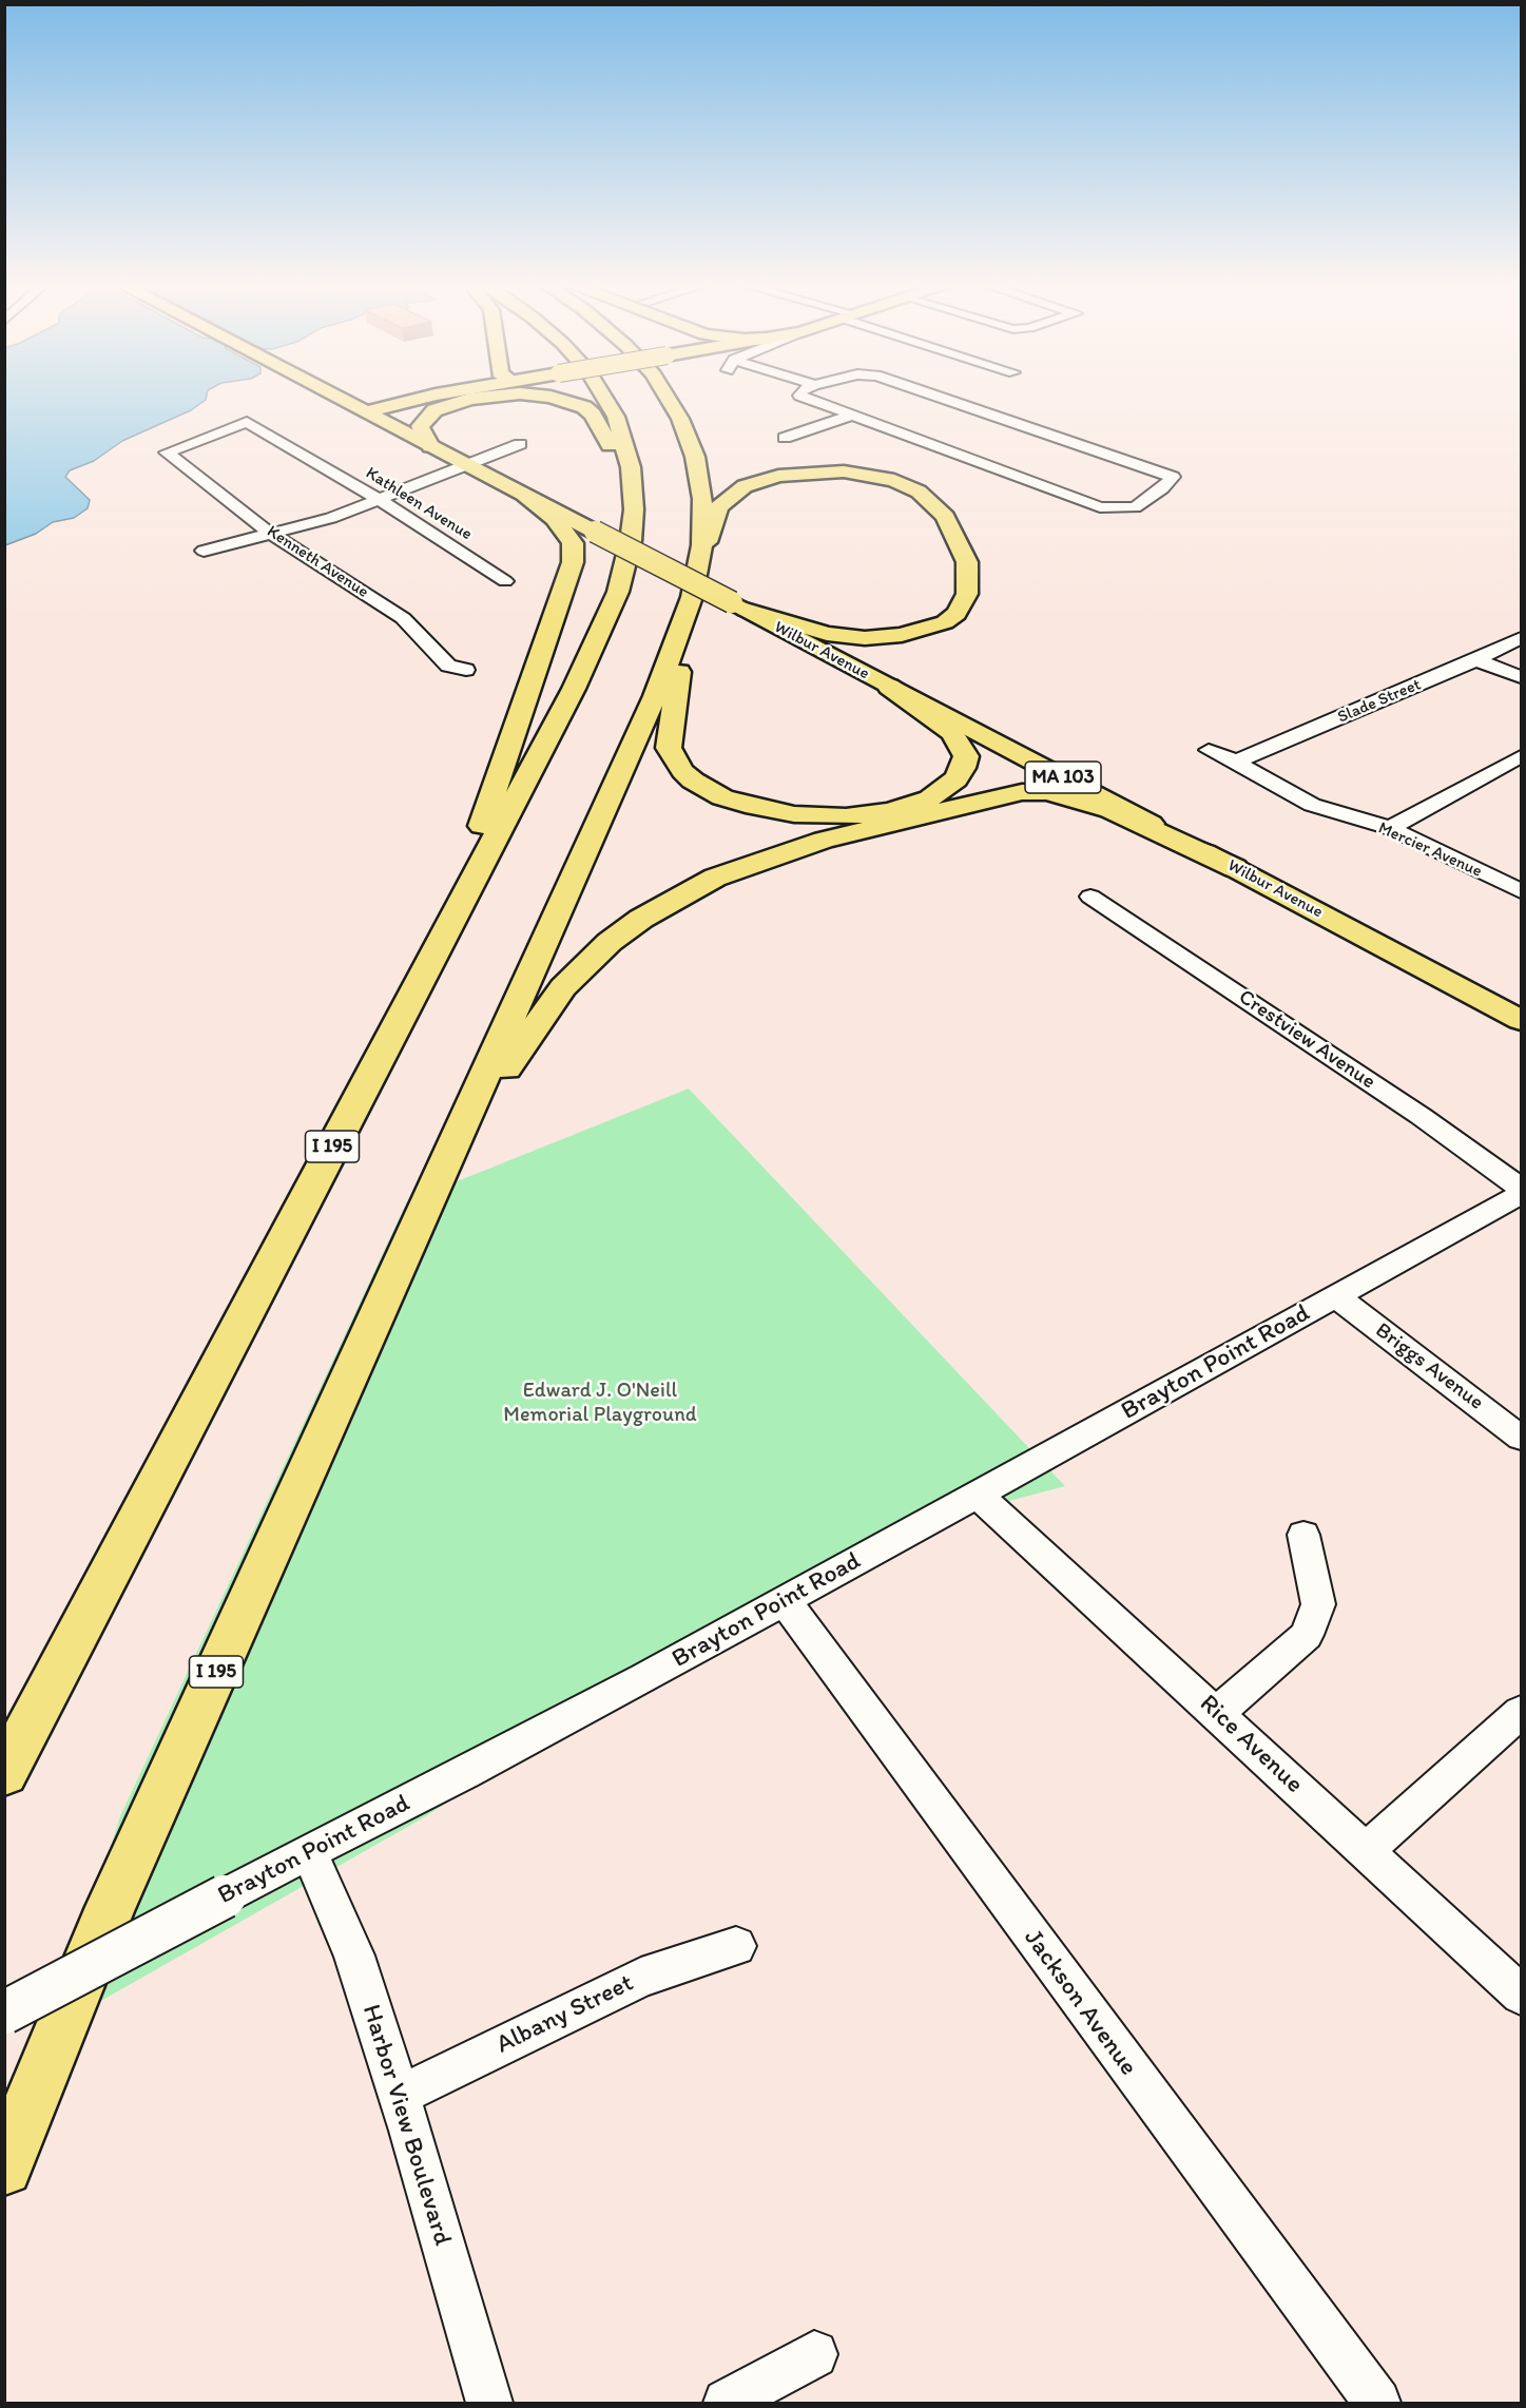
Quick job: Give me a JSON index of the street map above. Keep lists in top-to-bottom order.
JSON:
{
  "streets": {
    "main road": ["Wilbur Avenue", "MA 103", "I 195"],
    "street": [
      "Kathleen Avenue",
      "Kenneth Avenue",
      "Slade Street",
      "Mercier Avenue",
      "Crestview Avenue",
      "Brayton Point Road",
      "Briggs Avenue",
      "Rice Avenue",
      "Jackson Avenue",
      "Albany Street",
      "Harbor View Boulevard"
    ]
  },
  "crossings": [
    ["Kathleen Avenue", "Kenneth Avenue"],
    ["Slade Street", "Mercier Avenue"],
    ["Brayton Point Road", "Briggs Avenue"],
    ["Brayton Point Road", "Rice Avenue"],
    ["Brayton Point Road", "Jackson Avenue"],
    ["Brayton Point Road", "Harbor View Boulevard"],
    ["Albany Street", "Harbor View Boulevard"]
  ],
  "parks": ["Edward J. O'Neill Memorial Playground"]
}
